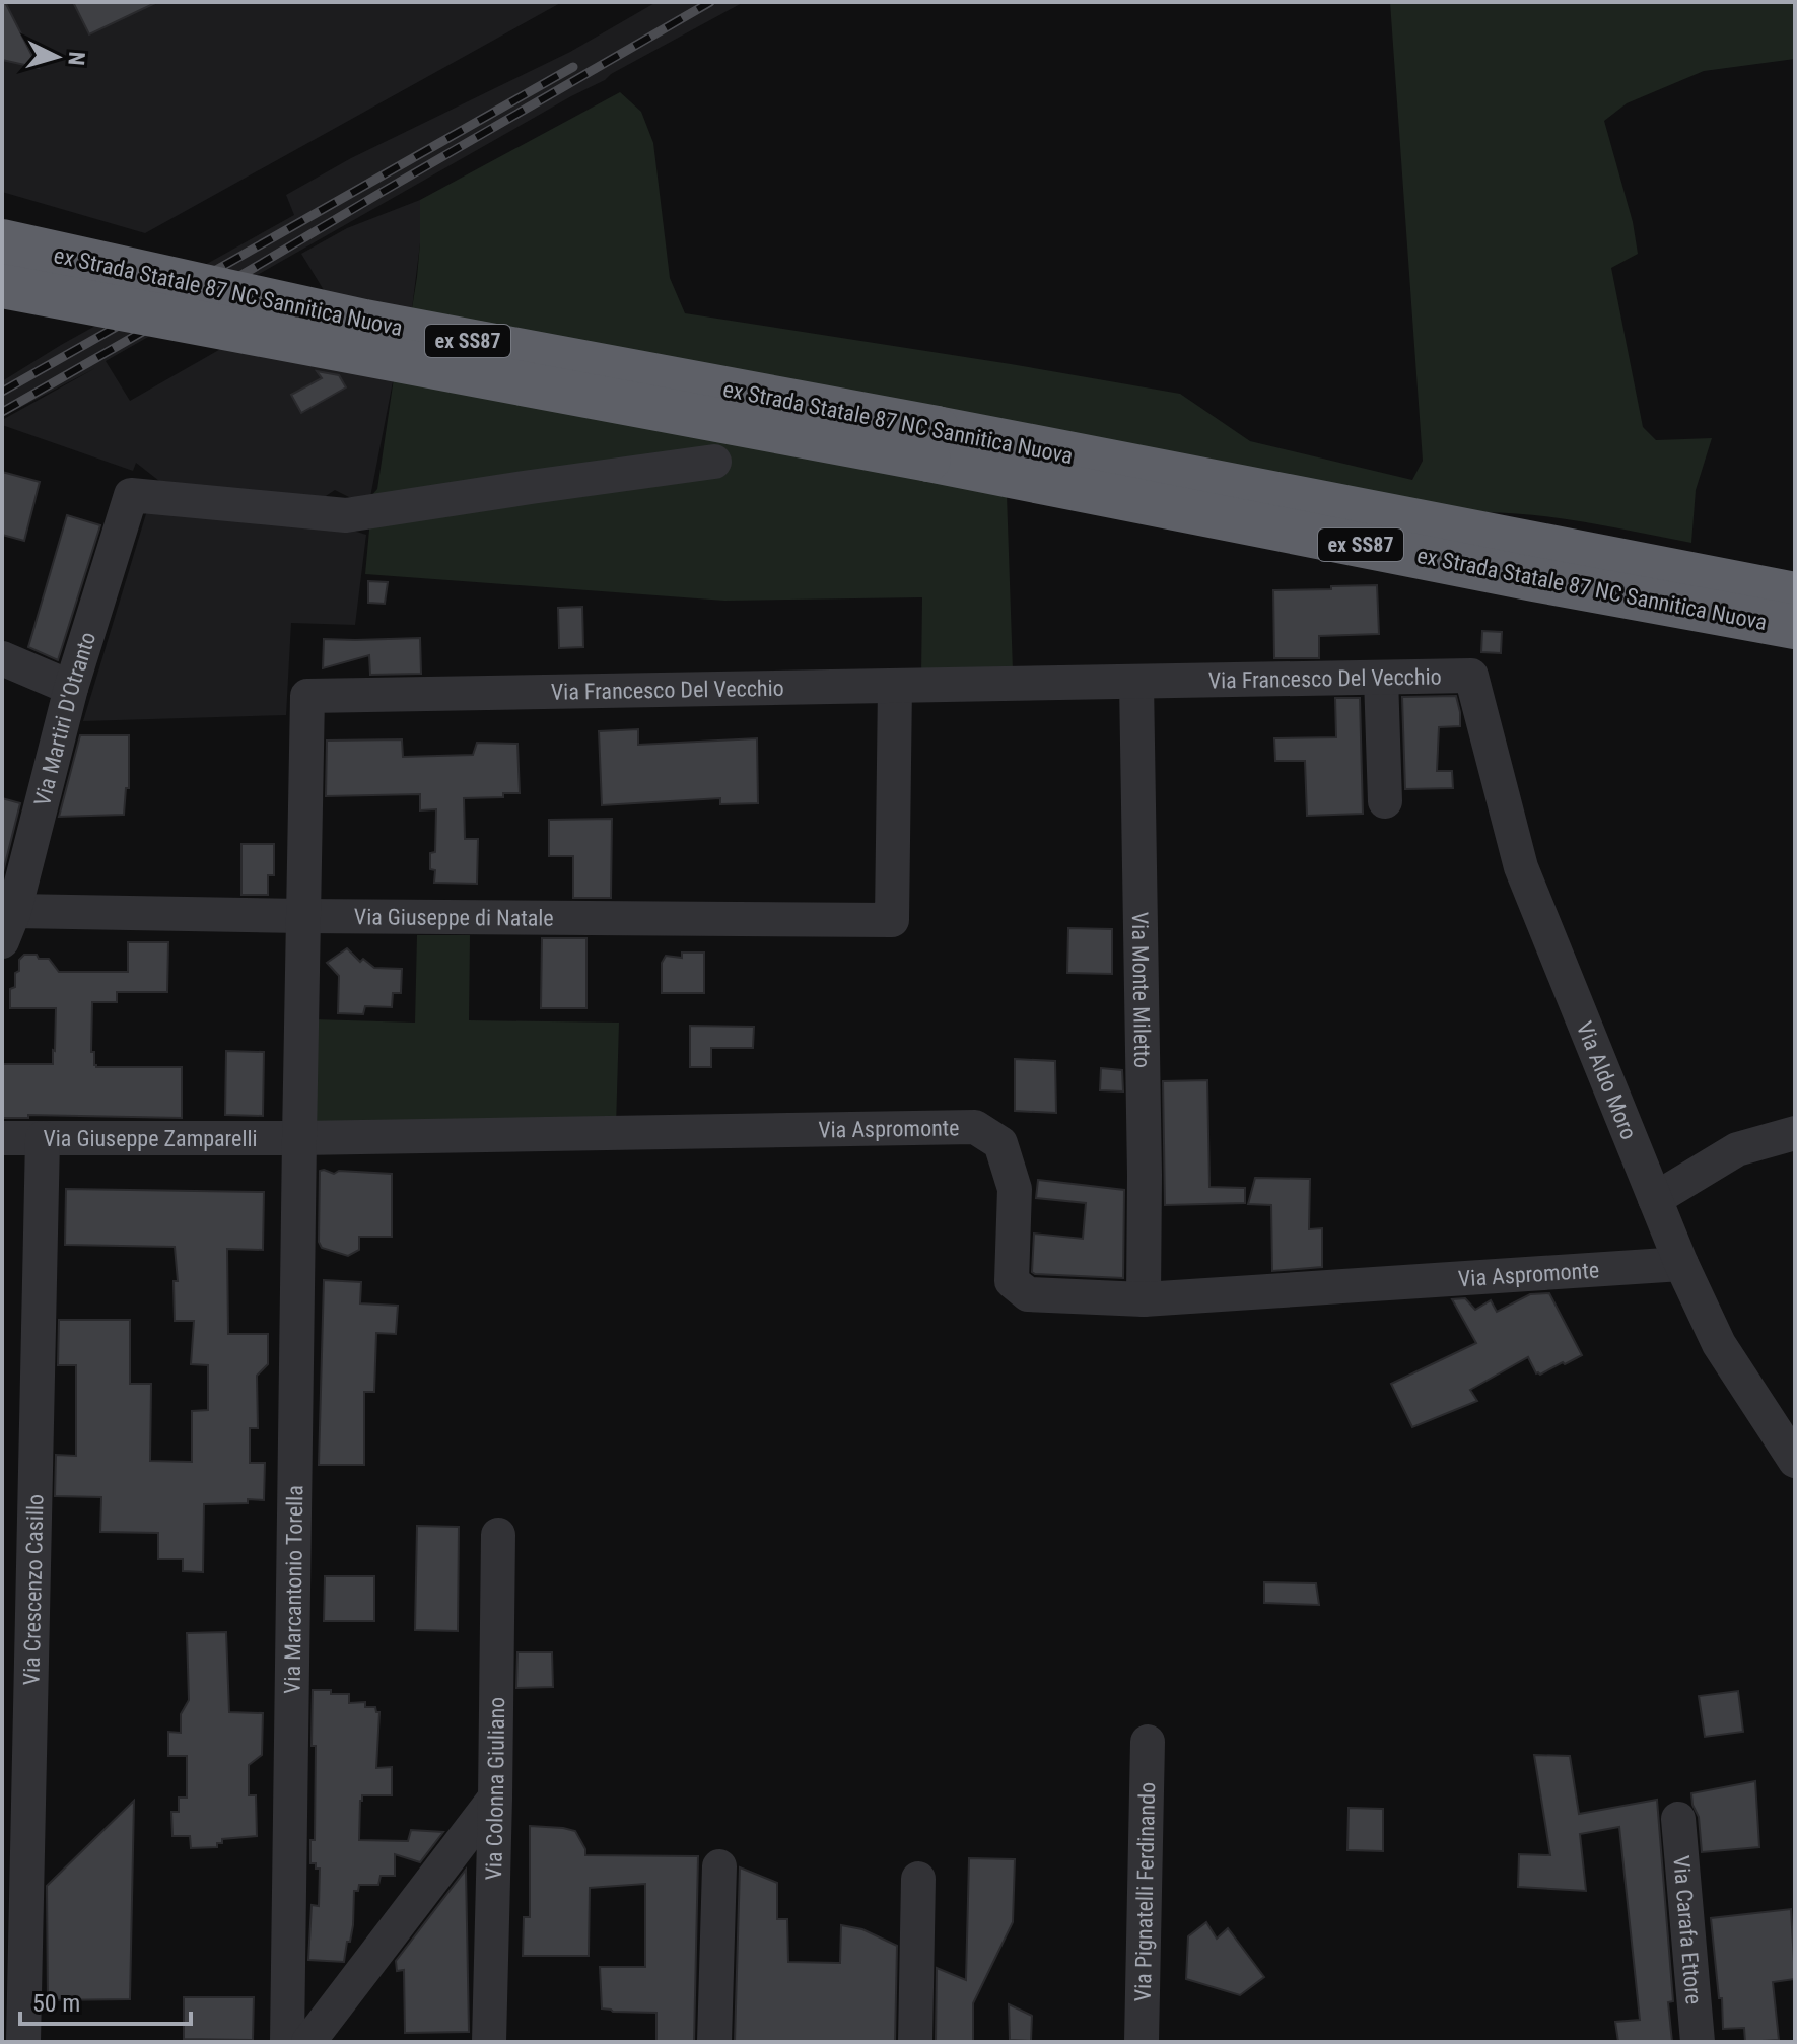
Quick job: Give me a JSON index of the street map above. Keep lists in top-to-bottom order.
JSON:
{
  "streets": {
    "highway": ["ex Strada Statale 87 NC Sannitica Nuova", "ex SS87"],
    "street": [
      "Via Francesco Del Vecchio",
      "Via Martiri D'Otranto",
      "Via Giuseppe di Natale",
      "Via Monte Miletto",
      "Via Aldo Moro",
      "Via Aspromonte",
      "Via Giuseppe Zamparelli",
      "Via Crescenzo Casillo",
      "Via Marcantonio Torella",
      "Via Colonna Giuliano",
      "Via Pignatelli Ferdinando",
      "Via Carafa Ettore"
    ]
  },
  "crossings": [
    ["Via Francesco Del Vecchio", "Via Giuseppe di Natale"],
    ["Via Francesco Del Vecchio", "Via Monte Miletto"],
    ["Via Francesco Del Vecchio", "Via Aldo Moro"],
    ["Via Francesco Del Vecchio", "Via Aspromonte"],
    ["Via Francesco Del Vecchio", "Via Giuseppe Zamparelli"],
    ["Via Francesco Del Vecchio", "Via Marcantonio Torella"],
    ["Via Martiri D'Otranto", "Via Giuseppe di Natale"],
    ["Via Monte Miletto", "Via Aspromonte"],
    ["Via Aldo Moro", "Via Aspromonte"],
    ["Via Aspromonte", "Via Giuseppe Zamparelli"],
    ["Via Aspromonte", "Via Marcantonio Torella"],
    ["Via Giuseppe Zamparelli", "Via Crescenzo Casillo"],
    ["Via Giuseppe Zamparelli", "Via Marcantonio Torella"]
  ],
  "scale_bar": "50 m",
  "north": "right"
}
